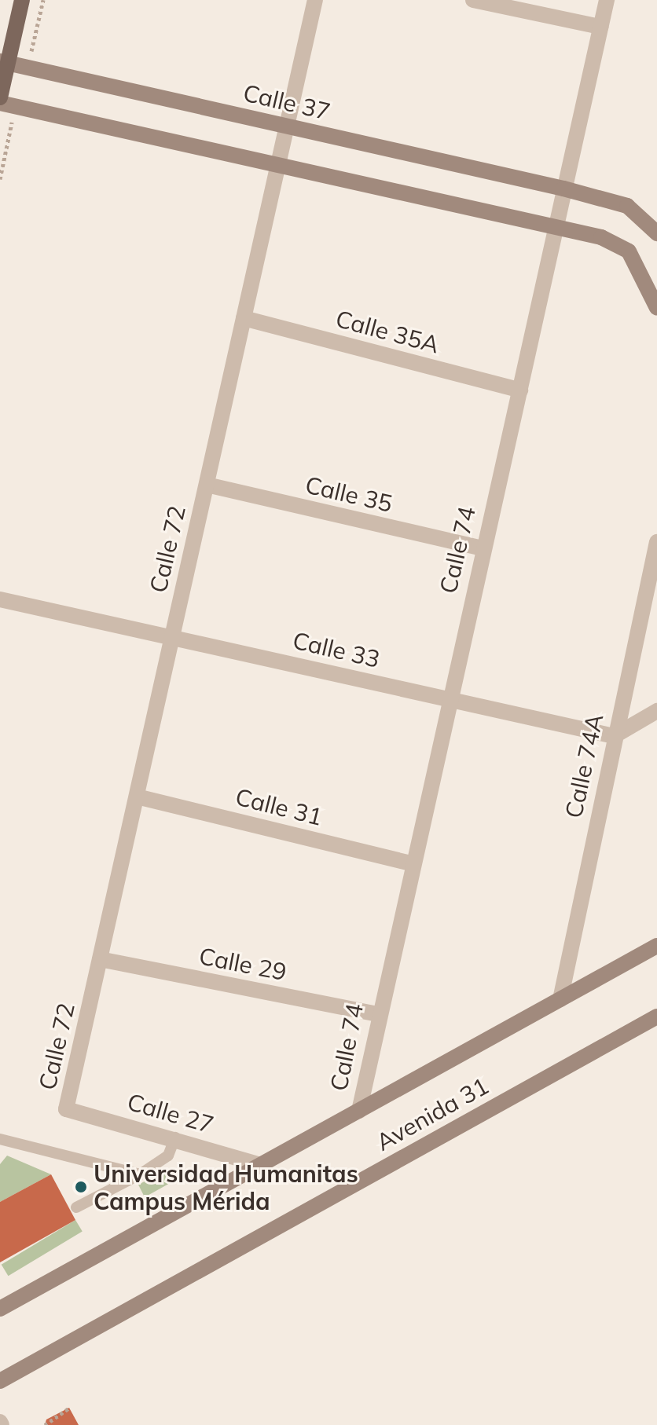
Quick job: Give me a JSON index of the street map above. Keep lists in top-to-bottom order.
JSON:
{
  "streets": {
    "main road": ["Calle 37", "Avenida 31"],
    "street": [
      "Calle 35A",
      "Calle 35",
      "Calle 72",
      "Calle 74",
      "Calle 33",
      "Calle 74A",
      "Calle 31",
      "Calle 29",
      "Calle 27"
    ]
  },
  "crossings": [
    ["Calle 37", "Calle 72"],
    ["Calle 37", "Calle 74"],
    ["Calle 35A", "Calle 72"],
    ["Calle 35A", "Calle 74"],
    ["Calle 35", "Calle 72"],
    ["Calle 35", "Calle 74"],
    ["Calle 72", "Calle 33"],
    ["Calle 72", "Calle 31"],
    ["Calle 72", "Calle 29"],
    ["Calle 72", "Calle 27"],
    ["Calle 74", "Calle 33"],
    ["Calle 74", "Calle 31"],
    ["Calle 74", "Calle 29"],
    ["Calle 74", "Avenida 31"],
    ["Calle 33", "Calle 74A"],
    ["Calle 74A", "Avenida 31"],
    ["Calle 27", "Avenida 31"]
  ],
  "places": ["Universidad Humanitas Campus Mérida"]
}
